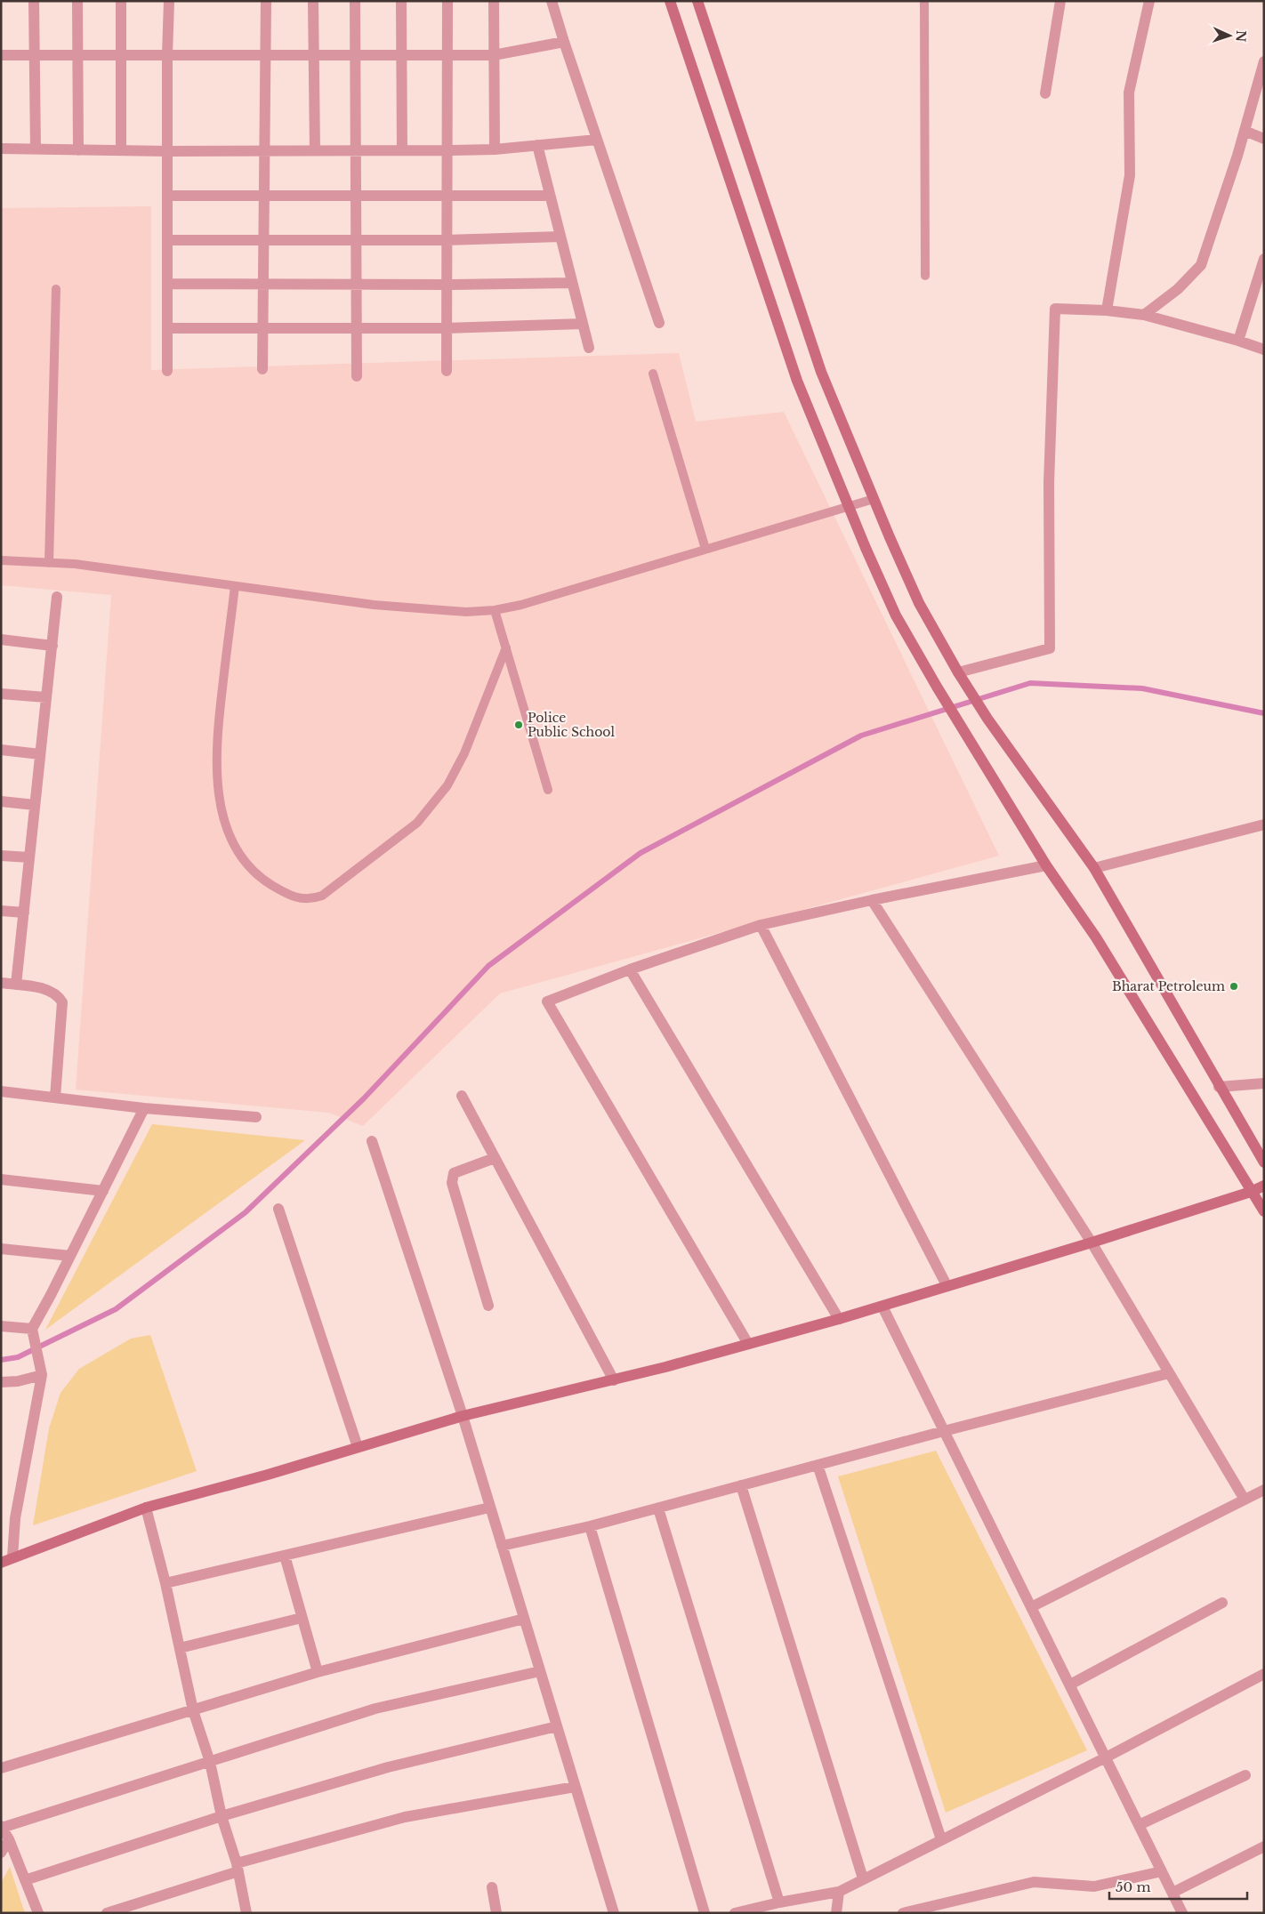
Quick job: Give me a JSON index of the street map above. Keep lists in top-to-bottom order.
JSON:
{
  "places": ["Police Public School", "Bharat Petroleum"],
  "scale_bar": "50 m",
  "north": "right"
}
